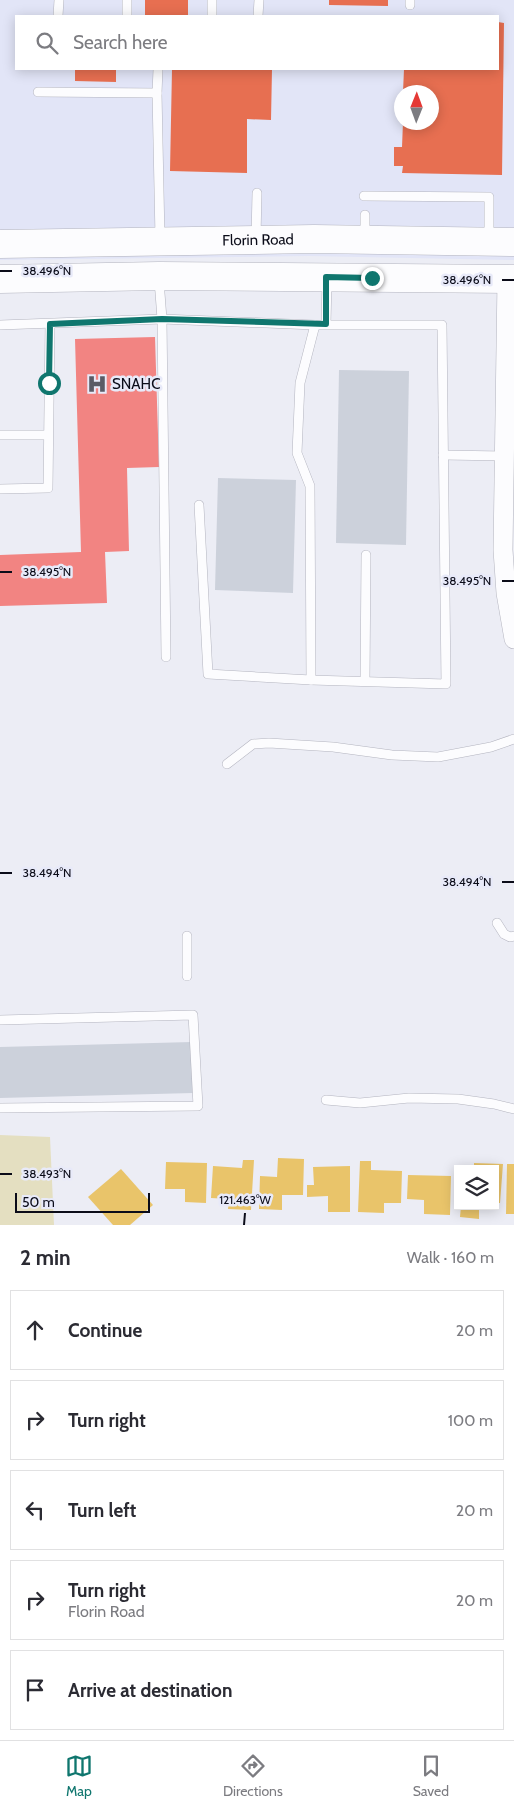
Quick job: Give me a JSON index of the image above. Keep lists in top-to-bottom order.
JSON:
{
  "streets": {
    "main road": ["Florin Road"]
  },
  "places": {
    "hospital": ["SNAHC"]
  },
  "scale_bar": "50 m",
  "north": "top",
  "page": {
    "search": "Search here",
    "scale": "50 m",
    "heading": ["2 min", "Walk · 160 m"],
    "list": [
      ["Continue", "20 m"],
      ["Turn right", "100 m"],
      ["Turn left", "20 m"],
      ["Turn right", "Florin Road", "20 m"],
      "Arrive at destination"
    ],
    "nav": ["Map", "Directions", "Saved"]
  },
  "coordinates": [
    "38.496°N",
    "38.495°N",
    "38.494°N",
    "38.493°N",
    "121.463°W"
  ]
}
